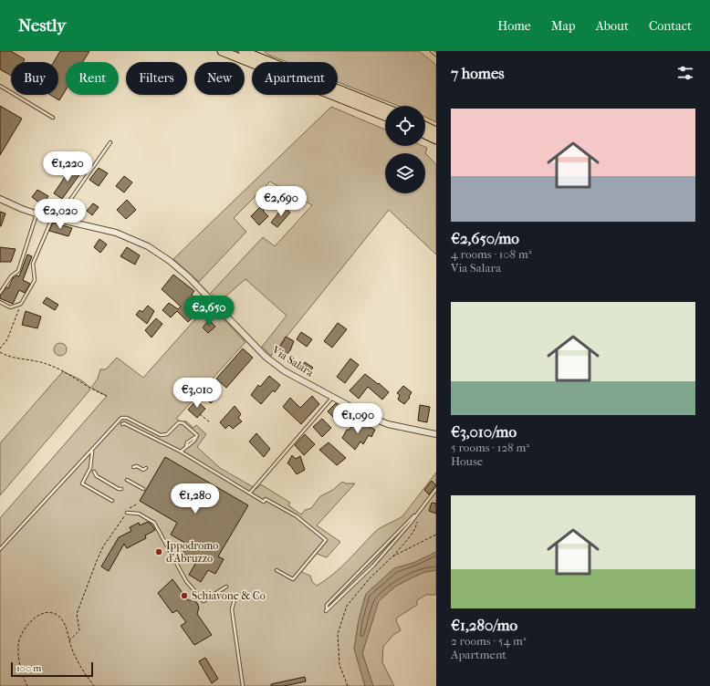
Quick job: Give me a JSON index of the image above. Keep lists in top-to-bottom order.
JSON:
{
  "streets": {
    "street": ["Via Salara"]
  },
  "places": ["Ippodromo d'Abruzzo", "Schiavone & Co"],
  "scale_bar": "100 m",
  "page": {
    "header": "Nestly",
    "nav": [
      "Home",
      "Map",
      "About",
      "Contact"
    ],
    "heading": "7 homes",
    "chip": [
      "Buy",
      "Rent",
      "Filters",
      "New",
      "Apartment"
    ],
    "list": [
      {
        "name": "€2,650/mo",
        "note": "4 rooms · 108 m² · Via Salara"
      },
      {
        "name": "€3,010/mo",
        "note": "5 rooms · 128 m² · House"
      },
      {
        "name": "€1,280/mo",
        "note": "2 rooms · 54 m² · Apartment"
      }
    ],
    "price": [
      "€1,220",
      "€2,690",
      "€2,020",
      "€2,650",
      "€3,010",
      "€1,090",
      "€1,280"
    ],
    "scale": "100 m"
  }
}
